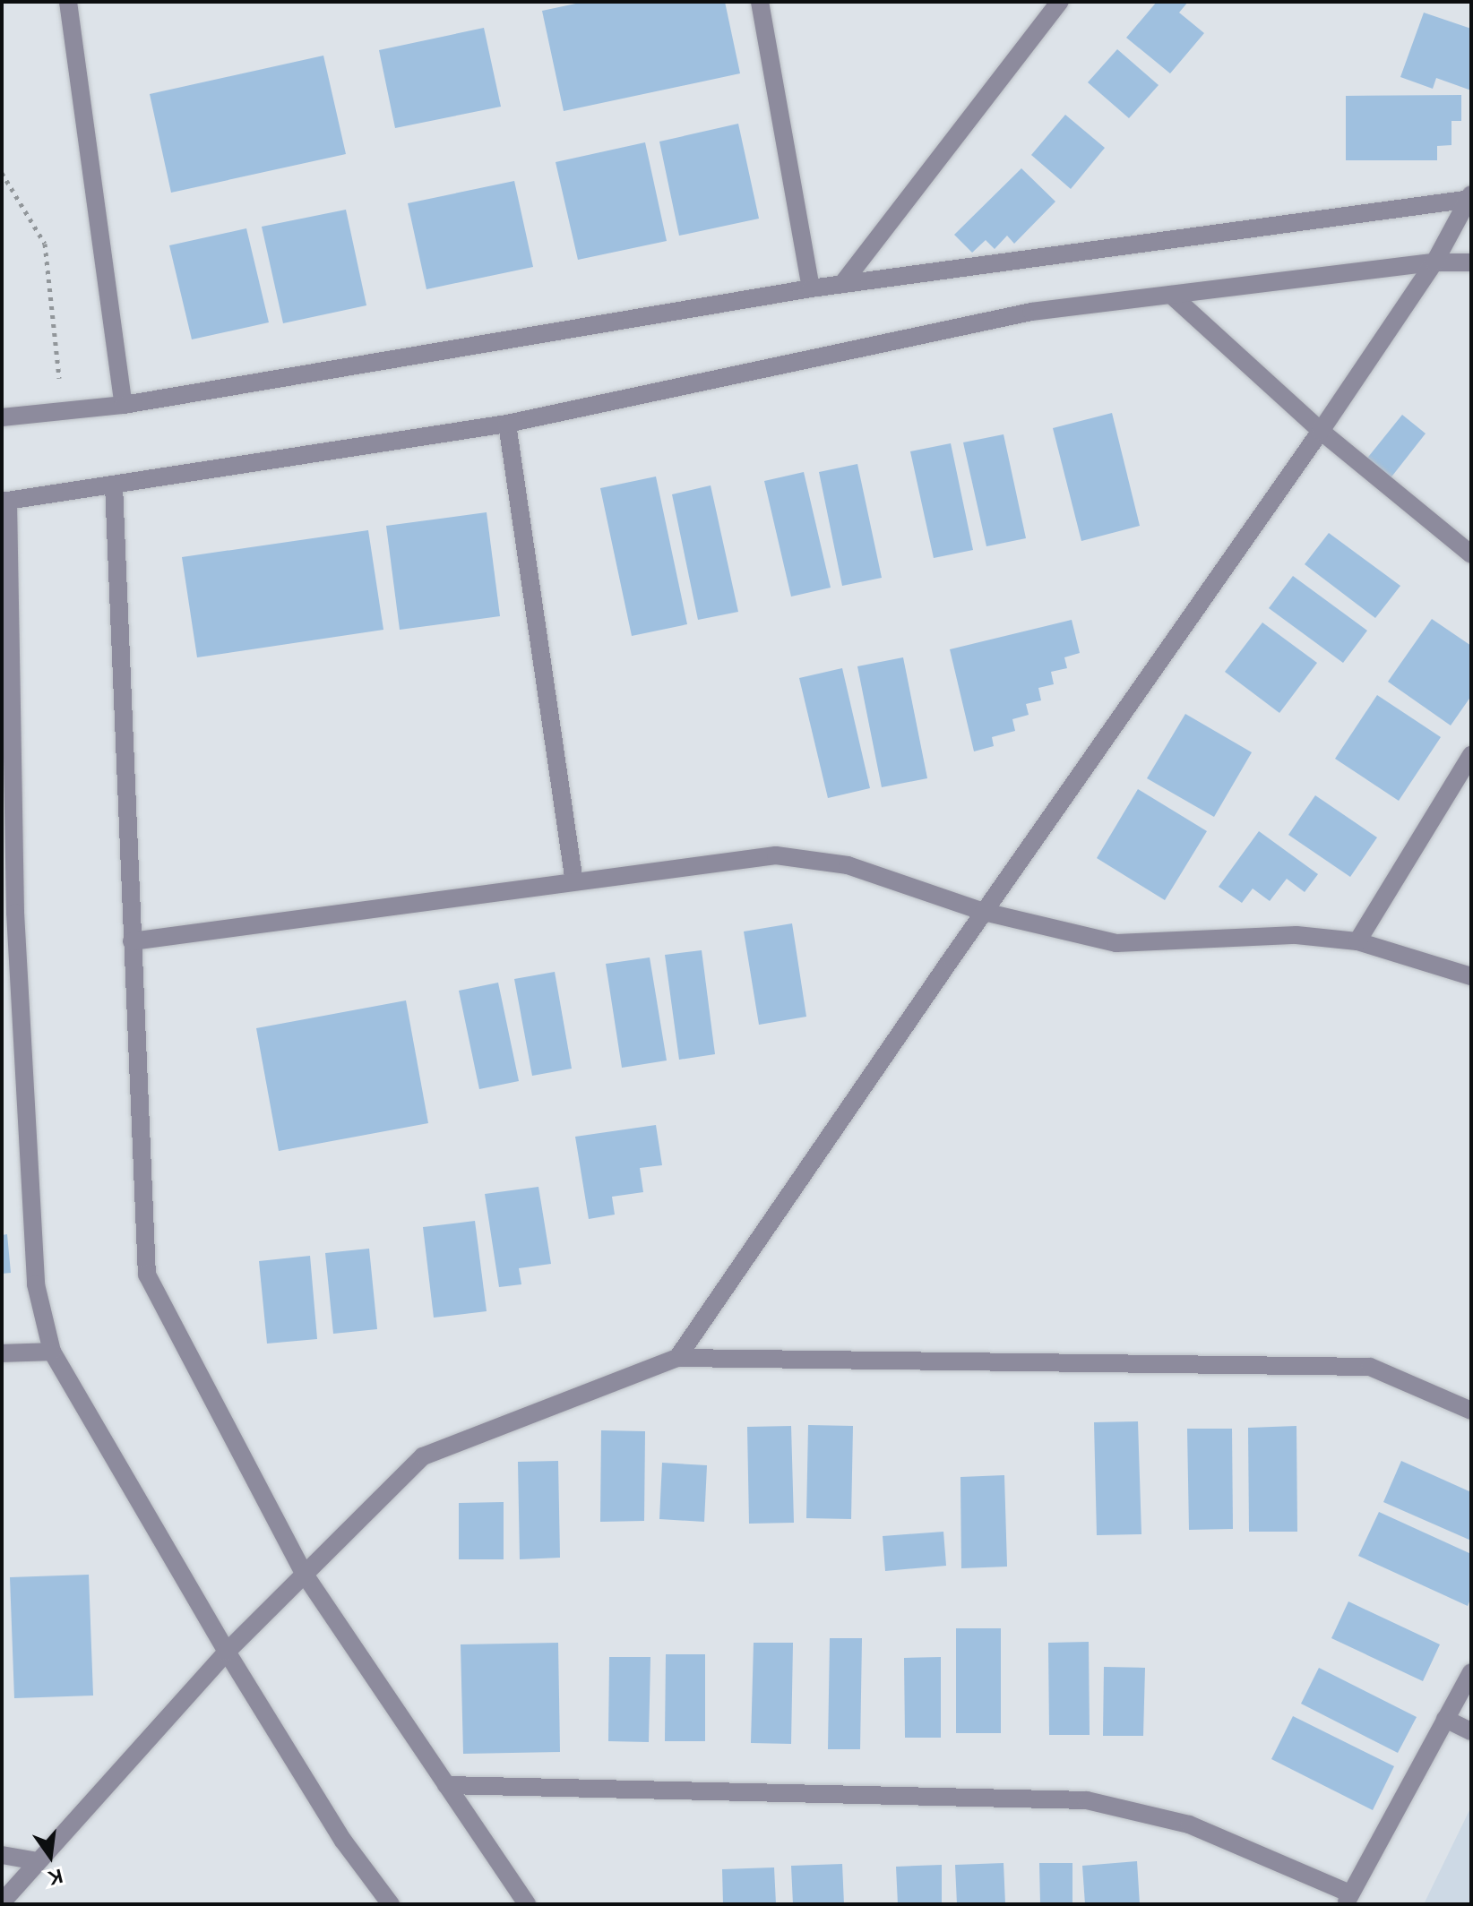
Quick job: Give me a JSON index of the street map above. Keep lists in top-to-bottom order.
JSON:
{
  "north": "bottom"
}
